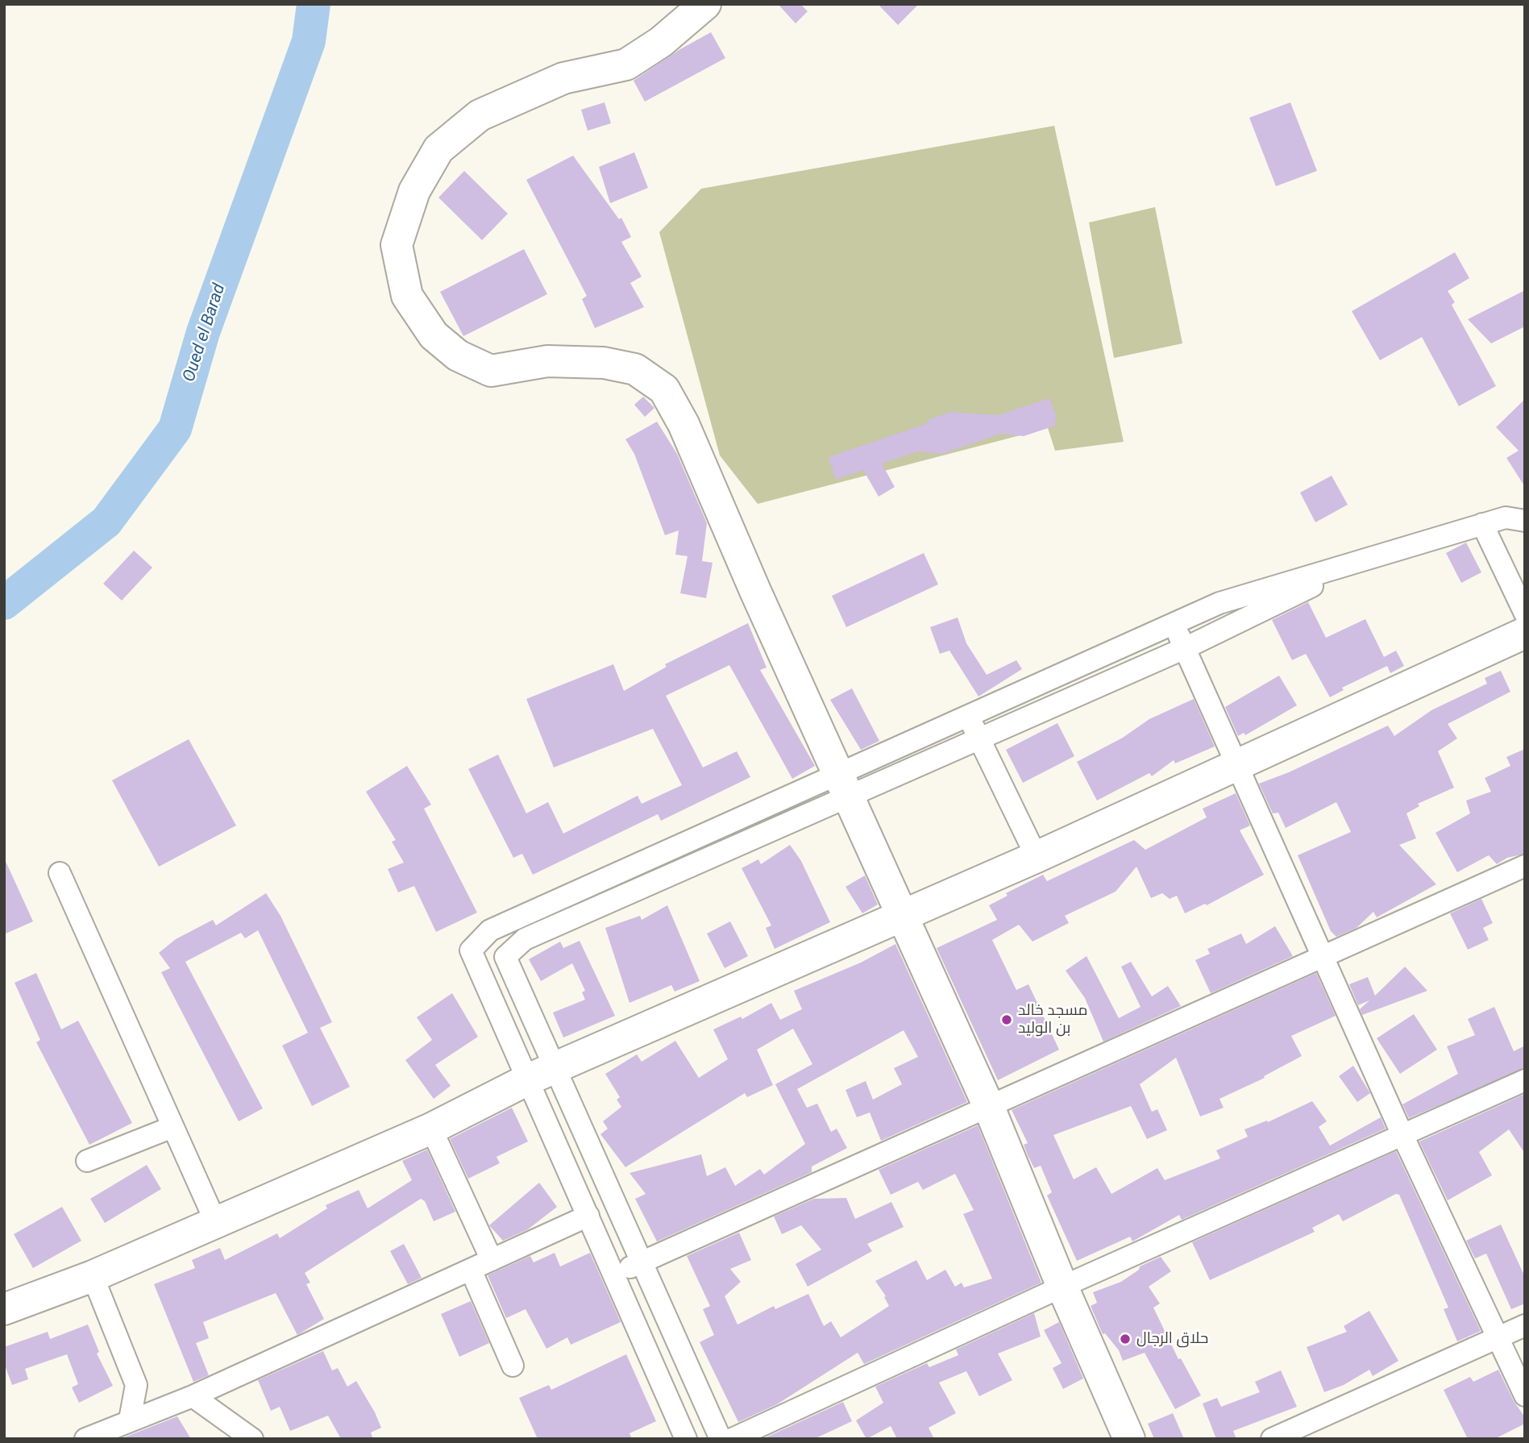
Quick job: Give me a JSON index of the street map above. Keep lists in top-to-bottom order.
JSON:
{
  "water": ["Oued el Barad"],
  "places": ["مسجد خالد بن الوليد", "حلاق الرجال"]
}
